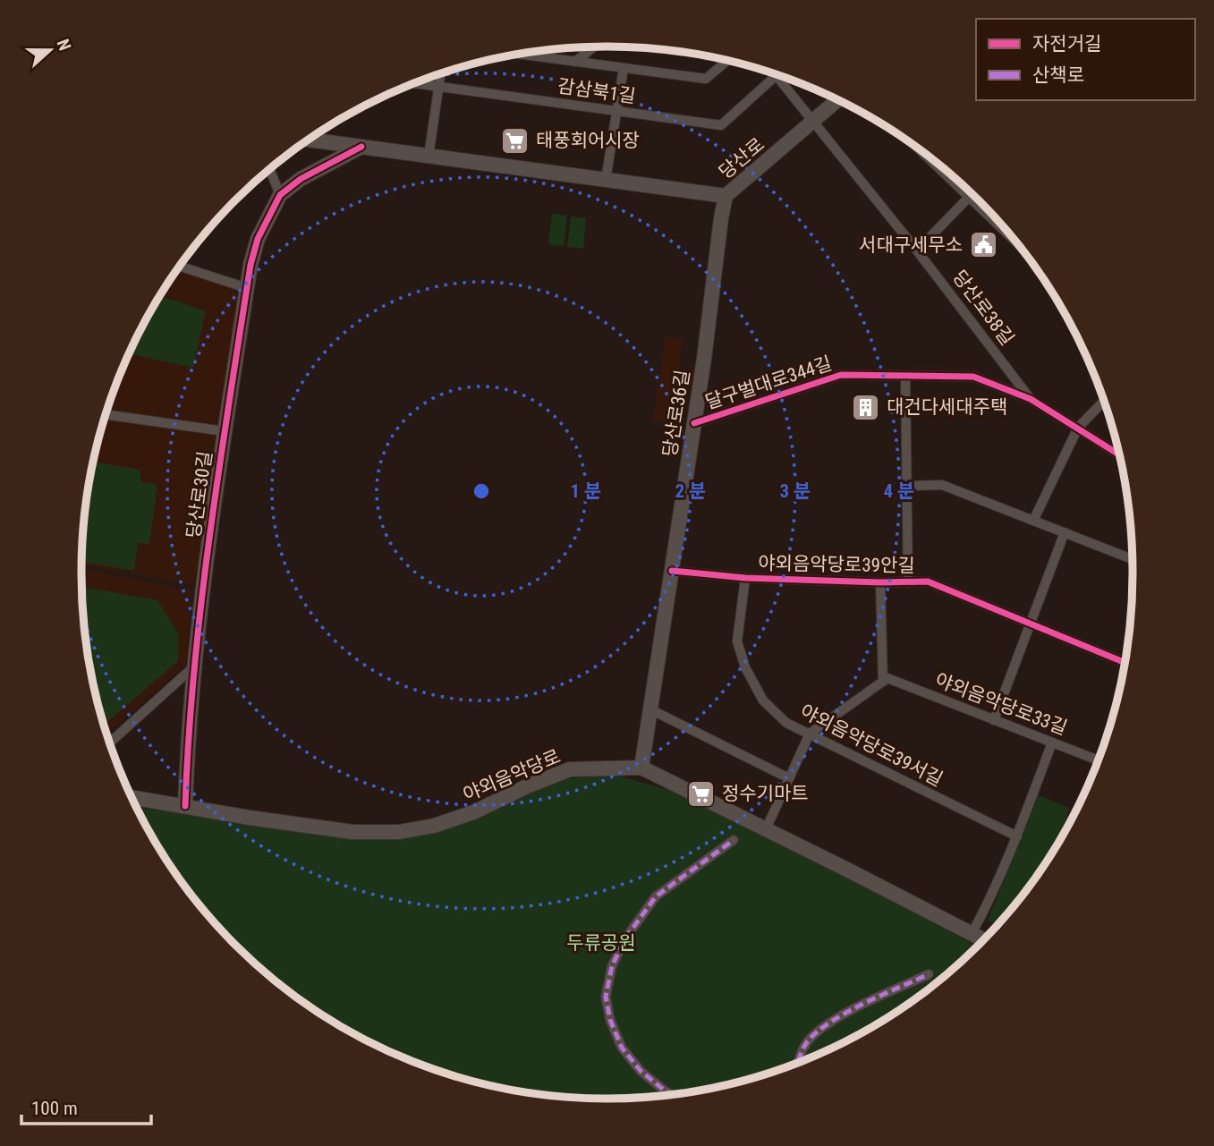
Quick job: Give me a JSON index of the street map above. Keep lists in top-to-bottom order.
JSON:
{
  "streets": {
    "main road": [
      "당산로",
      "당산로36길",
      "당산로30길",
      "야외음악당로"
    ],
    "street": [
      "감삼북1길",
      "당산로38길",
      "달구벌대로344길",
      "야외음악당로39안길",
      "야외음악당로33길",
      "야외음악당로39서길"
    ]
  },
  "crossings": [
    ["감삼북1길", "당산로38길"],
    ["당산로", "당산로38길"],
    ["당산로", "당산로36길"],
    ["당산로38길", "달구벌대로344길"],
    ["달구벌대로344길", "당산로36길"],
    ["당산로36길", "야외음악당로39안길"],
    ["당산로36길", "야외음악당로"],
    ["당산로30길", "야외음악당로"],
    ["야외음악당로39안길", "야외음악당로33길"],
    ["야외음악당로39안길", "야외음악당로39서길"],
    ["야외음악당로33길", "야외음악당로39서길"]
  ],
  "parks": ["두류공원"],
  "places": {
    "supermarket": ["태풍회어시장", "정수기마트"],
    "public building": ["서대구세무소"],
    "building": ["대건다세대주택"]
  },
  "legend": ["자전거길", "산책로"],
  "scale_bar": "100 m",
  "north": "right",
  "rings": [
    "1 분",
    "2 분",
    "3 분",
    "4 분"
  ]
}
